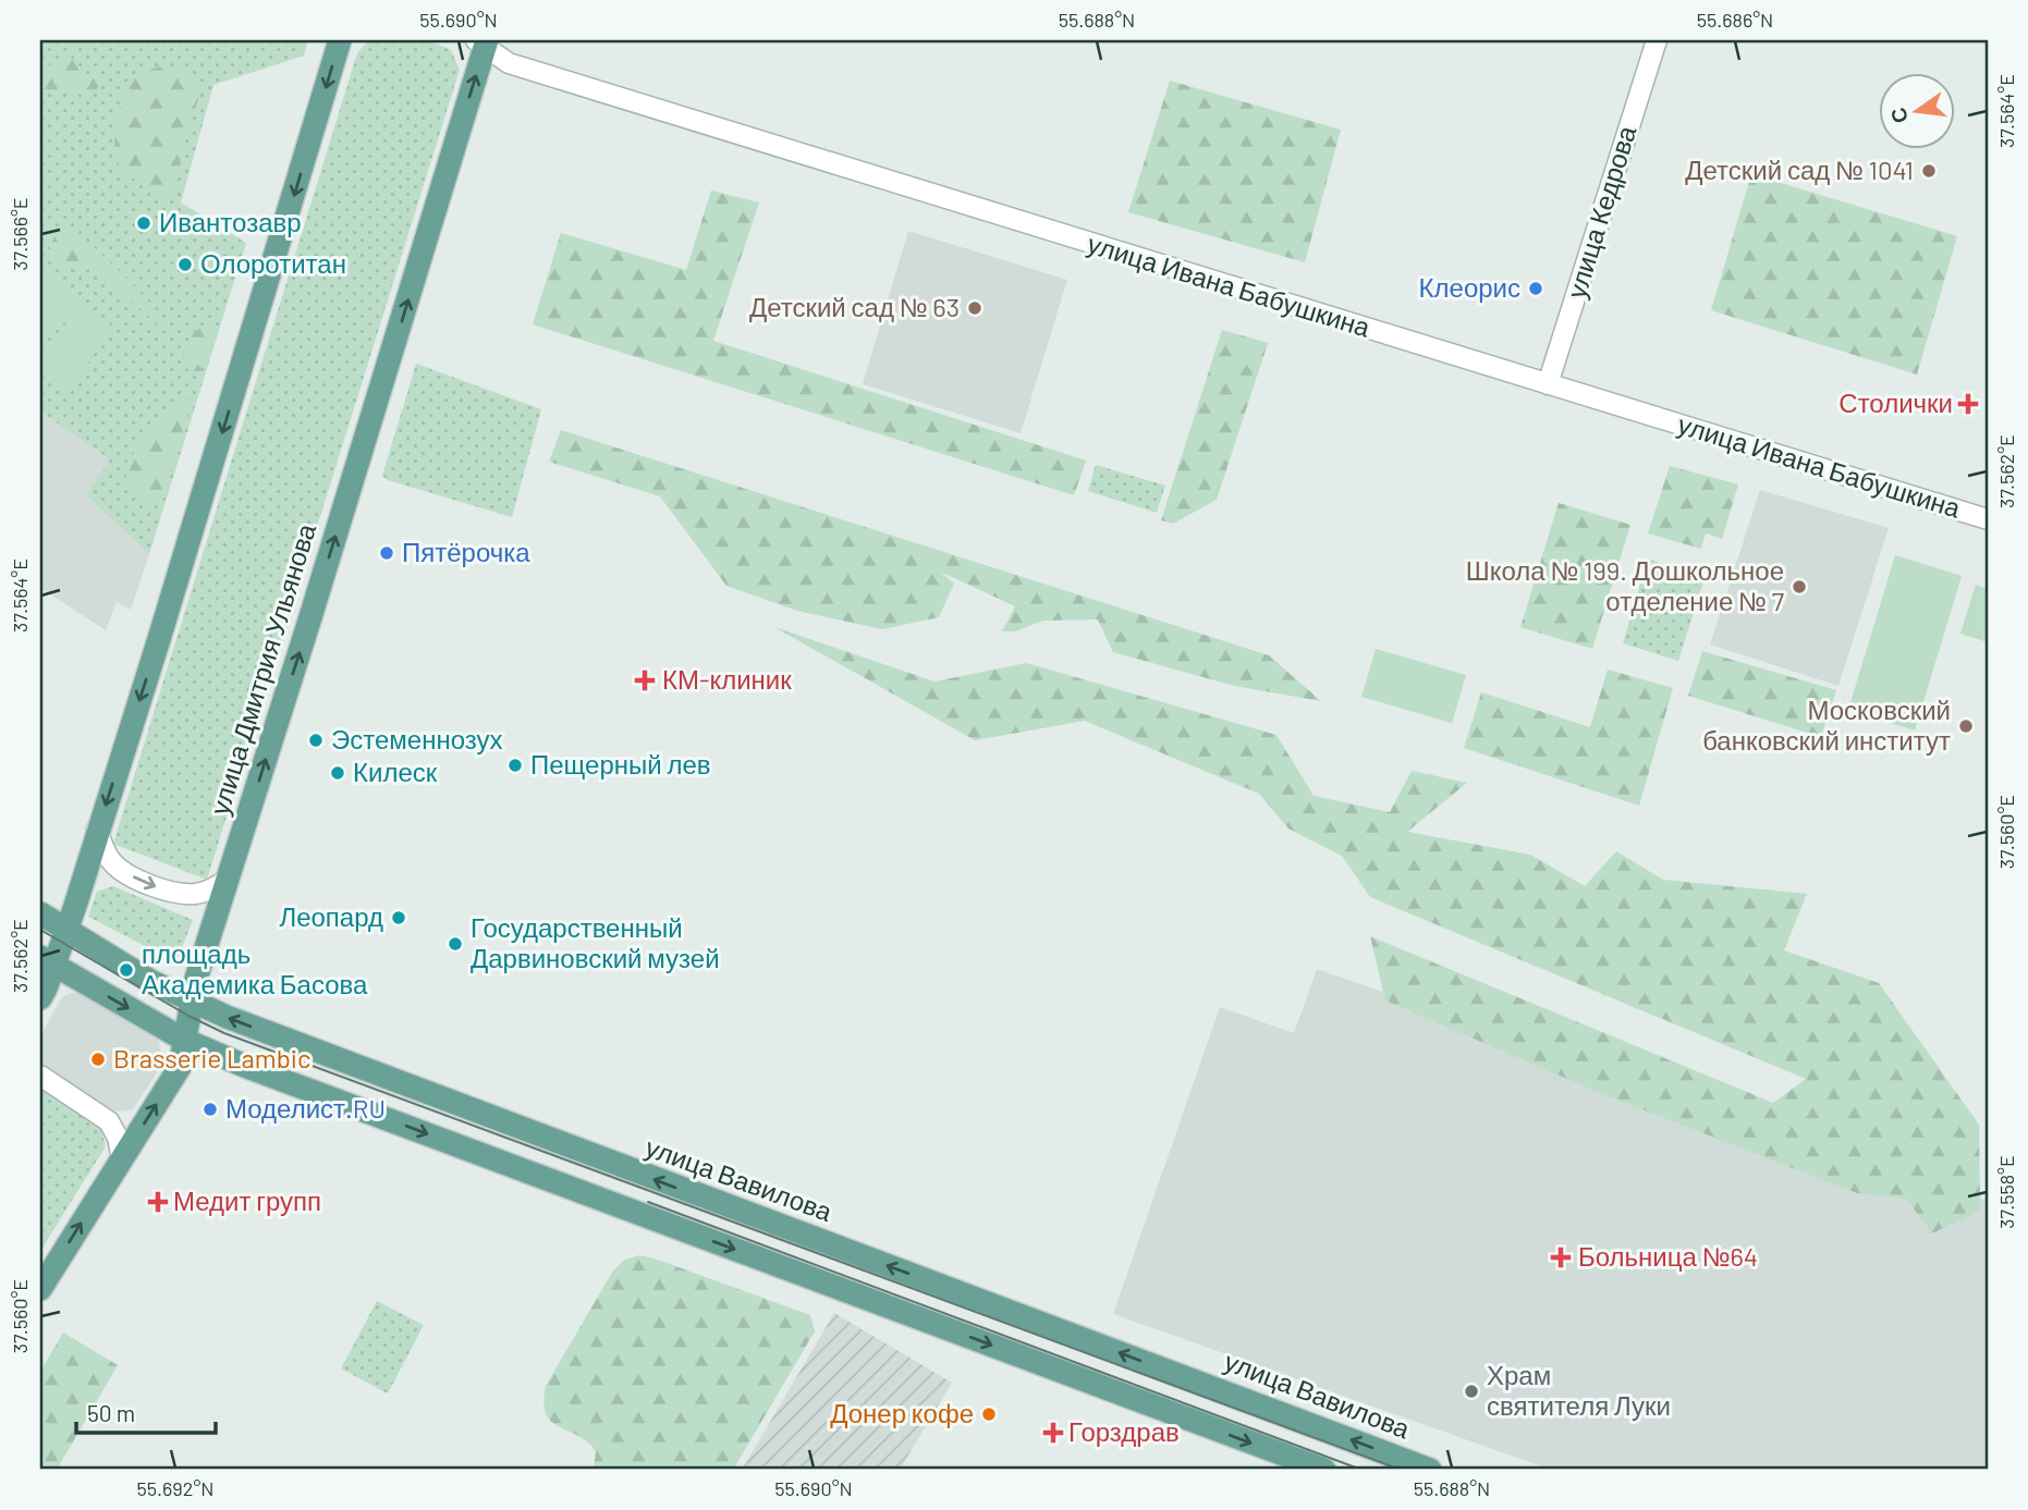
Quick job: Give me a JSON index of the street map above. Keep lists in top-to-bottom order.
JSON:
{
  "streets": {
    "main road": ["улица Дмитрия Ульянова", "улица Вавилова"],
    "street": ["улица Кедрова", "улица Ивана Бабушкина"]
  },
  "crossings": [
    ["улица Кедрова", "улица Ивана Бабушкина"],
    ["улица Ивана Бабушкина", "улица Дмитрия Ульянова"],
    ["улица Дмитрия Ульянова", "улица Вавилова"]
  ],
  "places": {
    "other": [
      "Детский сад № 1041",
      "Ивантозавр",
      "Олоротитан",
      "Клеорис",
      "Детский сад № 63",
      "Пятёрочка",
      "Школа № 199. Дошкольное отделение № 7",
      "Московский банковский институт",
      "Эстеменнозух",
      "Пещерный лев",
      "Килеск",
      "Леопард",
      "Государственный Дарвиновский музей",
      "площадь Академика Басова",
      "Brasserie Lambic",
      "Моделист.RU",
      "Храм святителя Луки",
      "Донер кофе"
    ],
    "health": [
      "Столички",
      "КМ-клиник",
      "Медит групп",
      "Больница №64",
      "Горздрав"
    ]
  },
  "scale_bar": "50 m",
  "north": "left",
  "coordinates": [
    "55.690°N",
    "55.688°N",
    "55.686°N",
    "37.564°E",
    "37.566°E",
    "37.562°E",
    "37.560°E",
    "37.558°E",
    "55.692°N"
  ]
}
